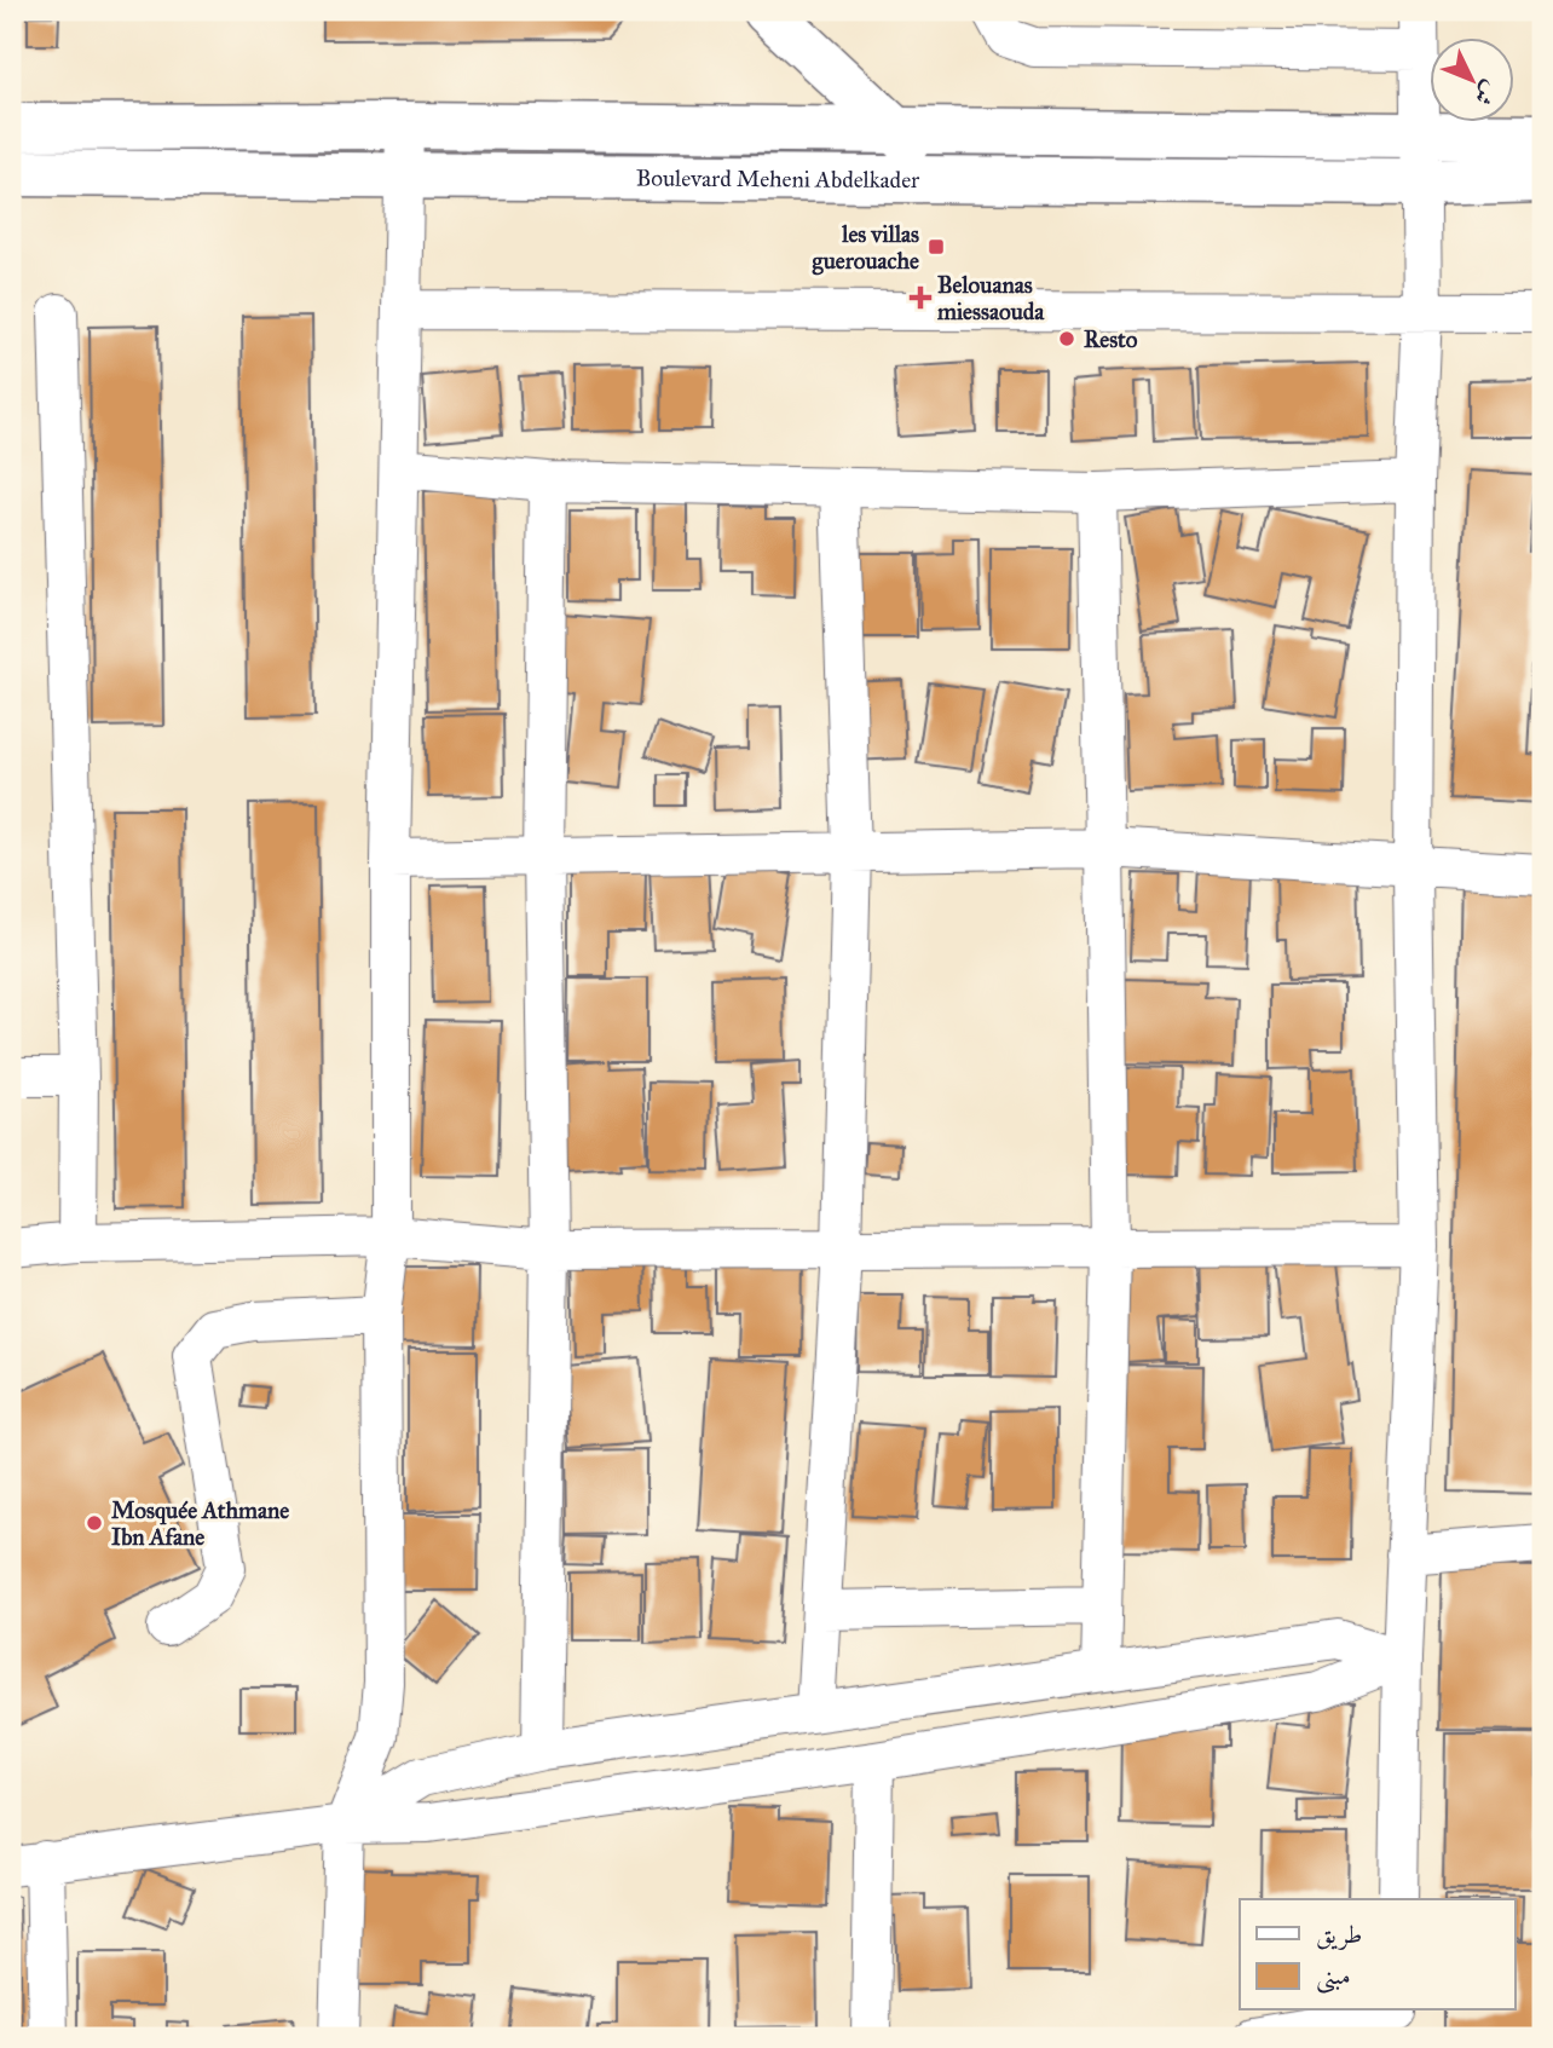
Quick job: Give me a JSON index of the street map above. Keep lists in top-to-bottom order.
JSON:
{
  "streets": {
    "main road": ["Boulevard Meheni Abdelkader"]
  },
  "places": {
    "transit": ["les villas guerouache"],
    "health": ["Belouanas miessaouda"],
    "other": ["Resto", "Mosquée Athmane Ibn Afane"]
  },
  "legend": ["طريق", "مبنى"],
  "north": "bottom right"
}
